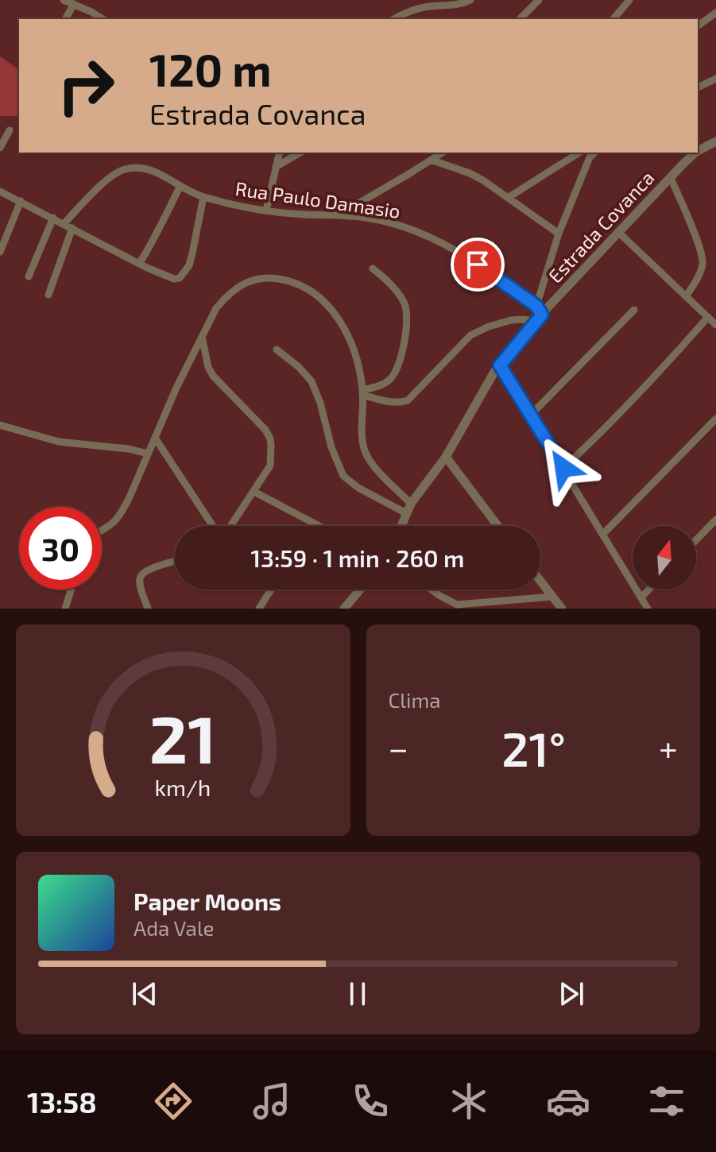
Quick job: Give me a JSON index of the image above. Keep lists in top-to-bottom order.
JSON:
{
  "streets": {
    "street": ["Rua Paulo Damasio", "Estrada Covanca"]
  },
  "north": "top",
  "page": {
    "turn": ["120 m", "Estrada Covanca"],
    "limit": "30",
    "trip": "13:59 · 1 min · 260 m",
    "tile": "Clima",
    "heat": ["−", "21°", "+"],
    "song": ["Paper Moons", "Ada Vale"],
    "tabs": "13:58",
    "gauge": ["21", "km/h"]
  }
}
